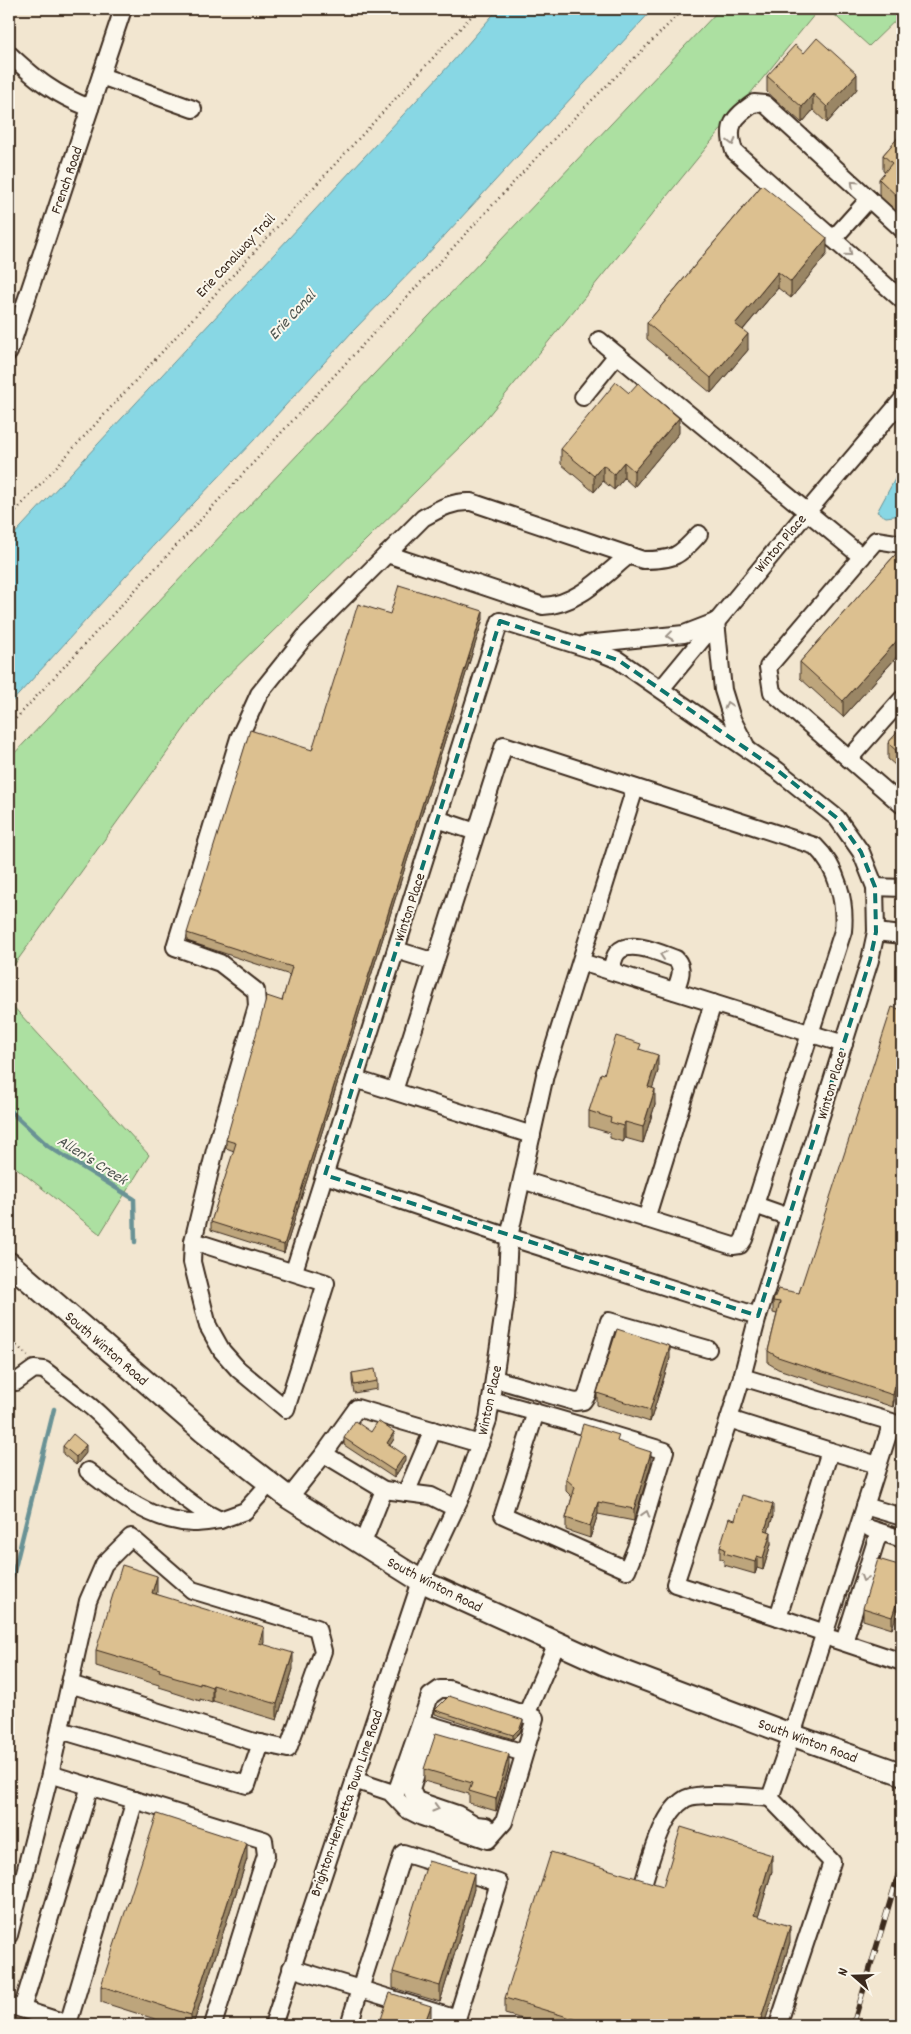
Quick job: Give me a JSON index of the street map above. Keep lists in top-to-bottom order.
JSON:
{
  "streets": {
    "main road": ["South Winton Road"],
    "street": ["French Road", "Winton Place", "Brighton-Henrietta Town Line Road"],
    "path": ["Erie Canalway Trail"]
  },
  "crossings": [
    ["Winton Place", "South Winton Road"],
    ["Winton Place", "Brighton-Henrietta Town Line Road"],
    ["South Winton Road", "Brighton-Henrietta Town Line Road"]
  ],
  "water": ["Erie Canal", "Allen's Creek"],
  "north": "left"
}
